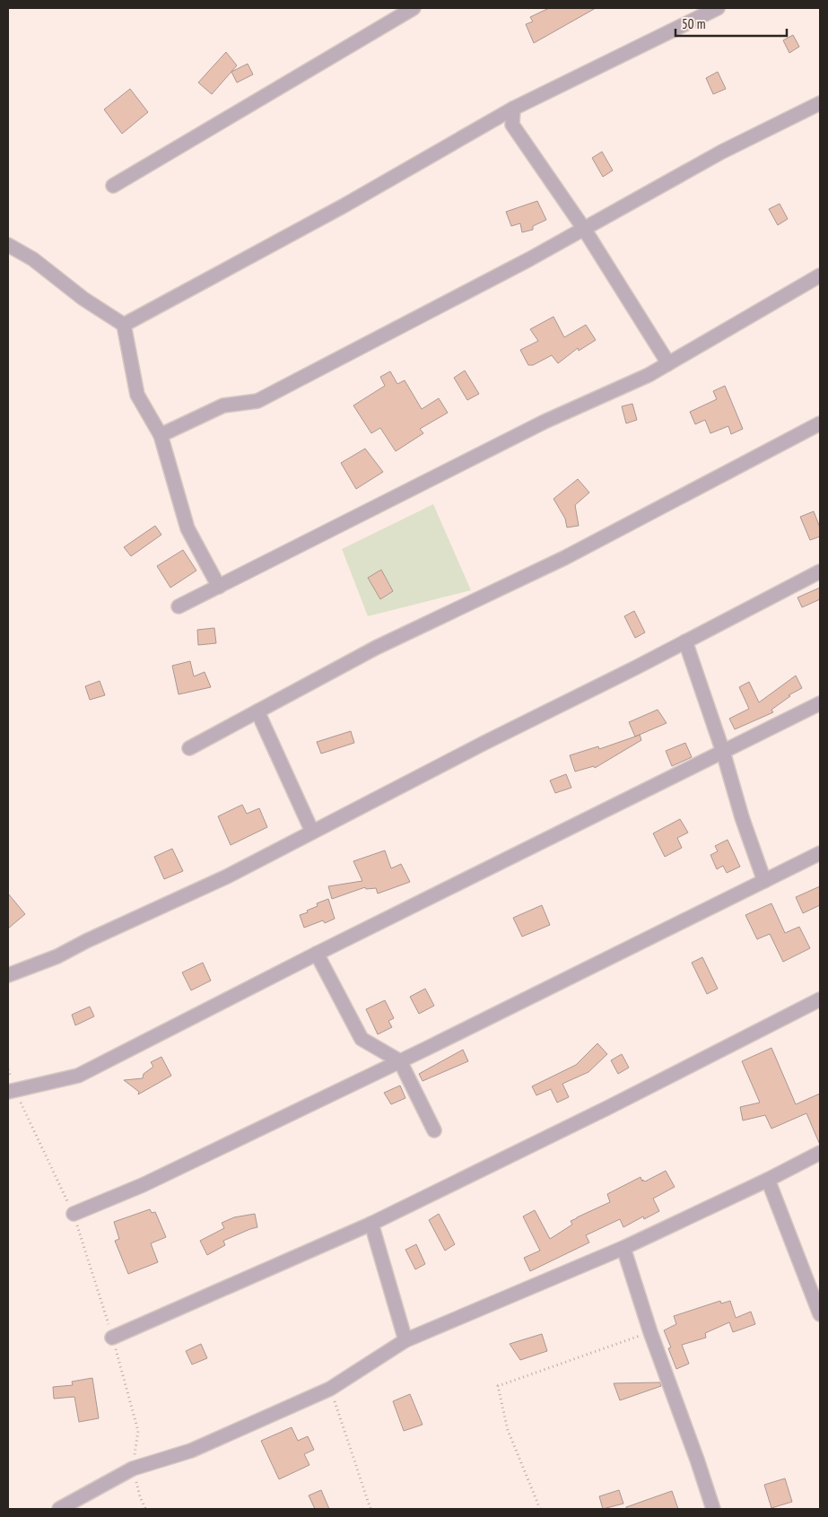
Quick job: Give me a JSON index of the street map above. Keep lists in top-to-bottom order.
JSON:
{
  "scale_bar": "50 m"
}
